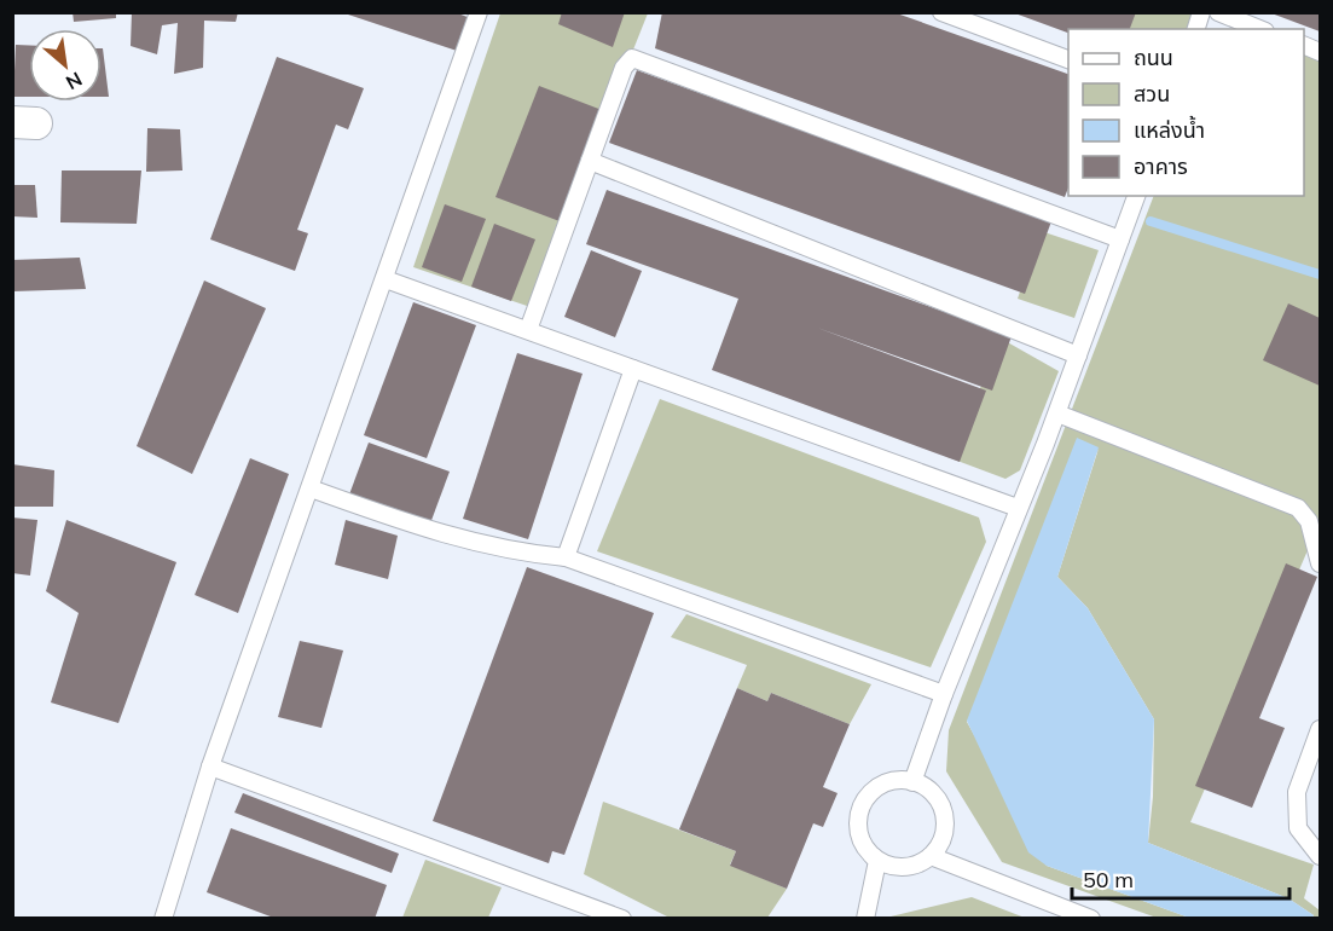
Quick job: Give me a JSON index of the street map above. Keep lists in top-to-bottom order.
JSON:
{
  "legend": [
    "ถนน",
    "สวน",
    "แหล่งน้ำ",
    "อาคาร"
  ],
  "scale_bar": "50 m",
  "north": "bottom right"
}
